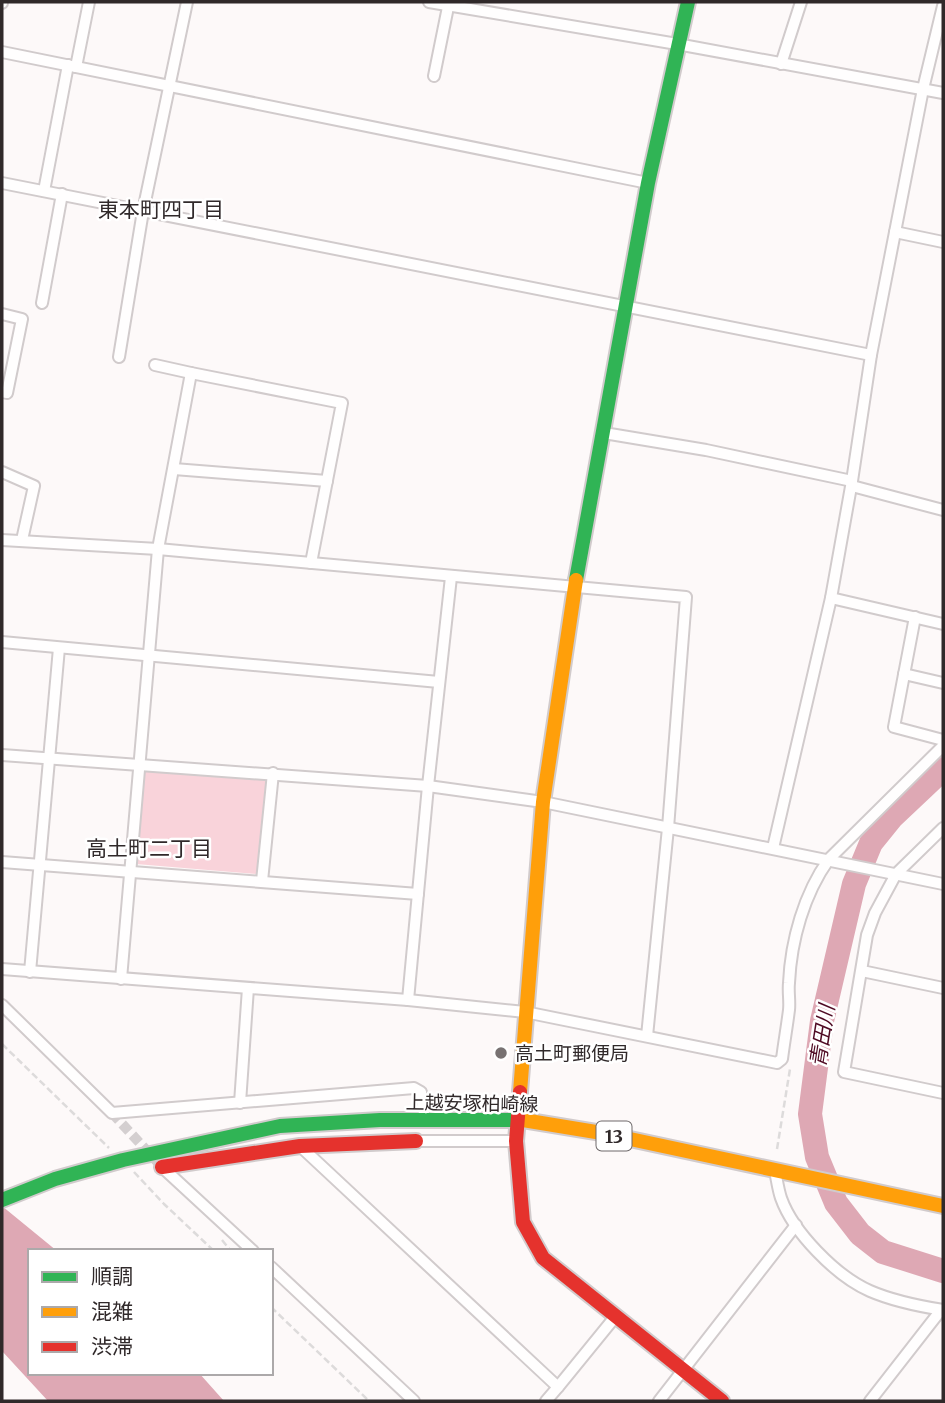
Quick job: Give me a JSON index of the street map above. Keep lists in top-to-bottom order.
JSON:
{
  "streets": {
    "street": ["上越安塚柏崎線", "13"]
  },
  "districts": ["東本町四丁目", "高土町二丁目"],
  "water": ["青田川"],
  "places": ["高土町郵便局"],
  "legend": ["順調", "混雑", "渋滞"]
}
